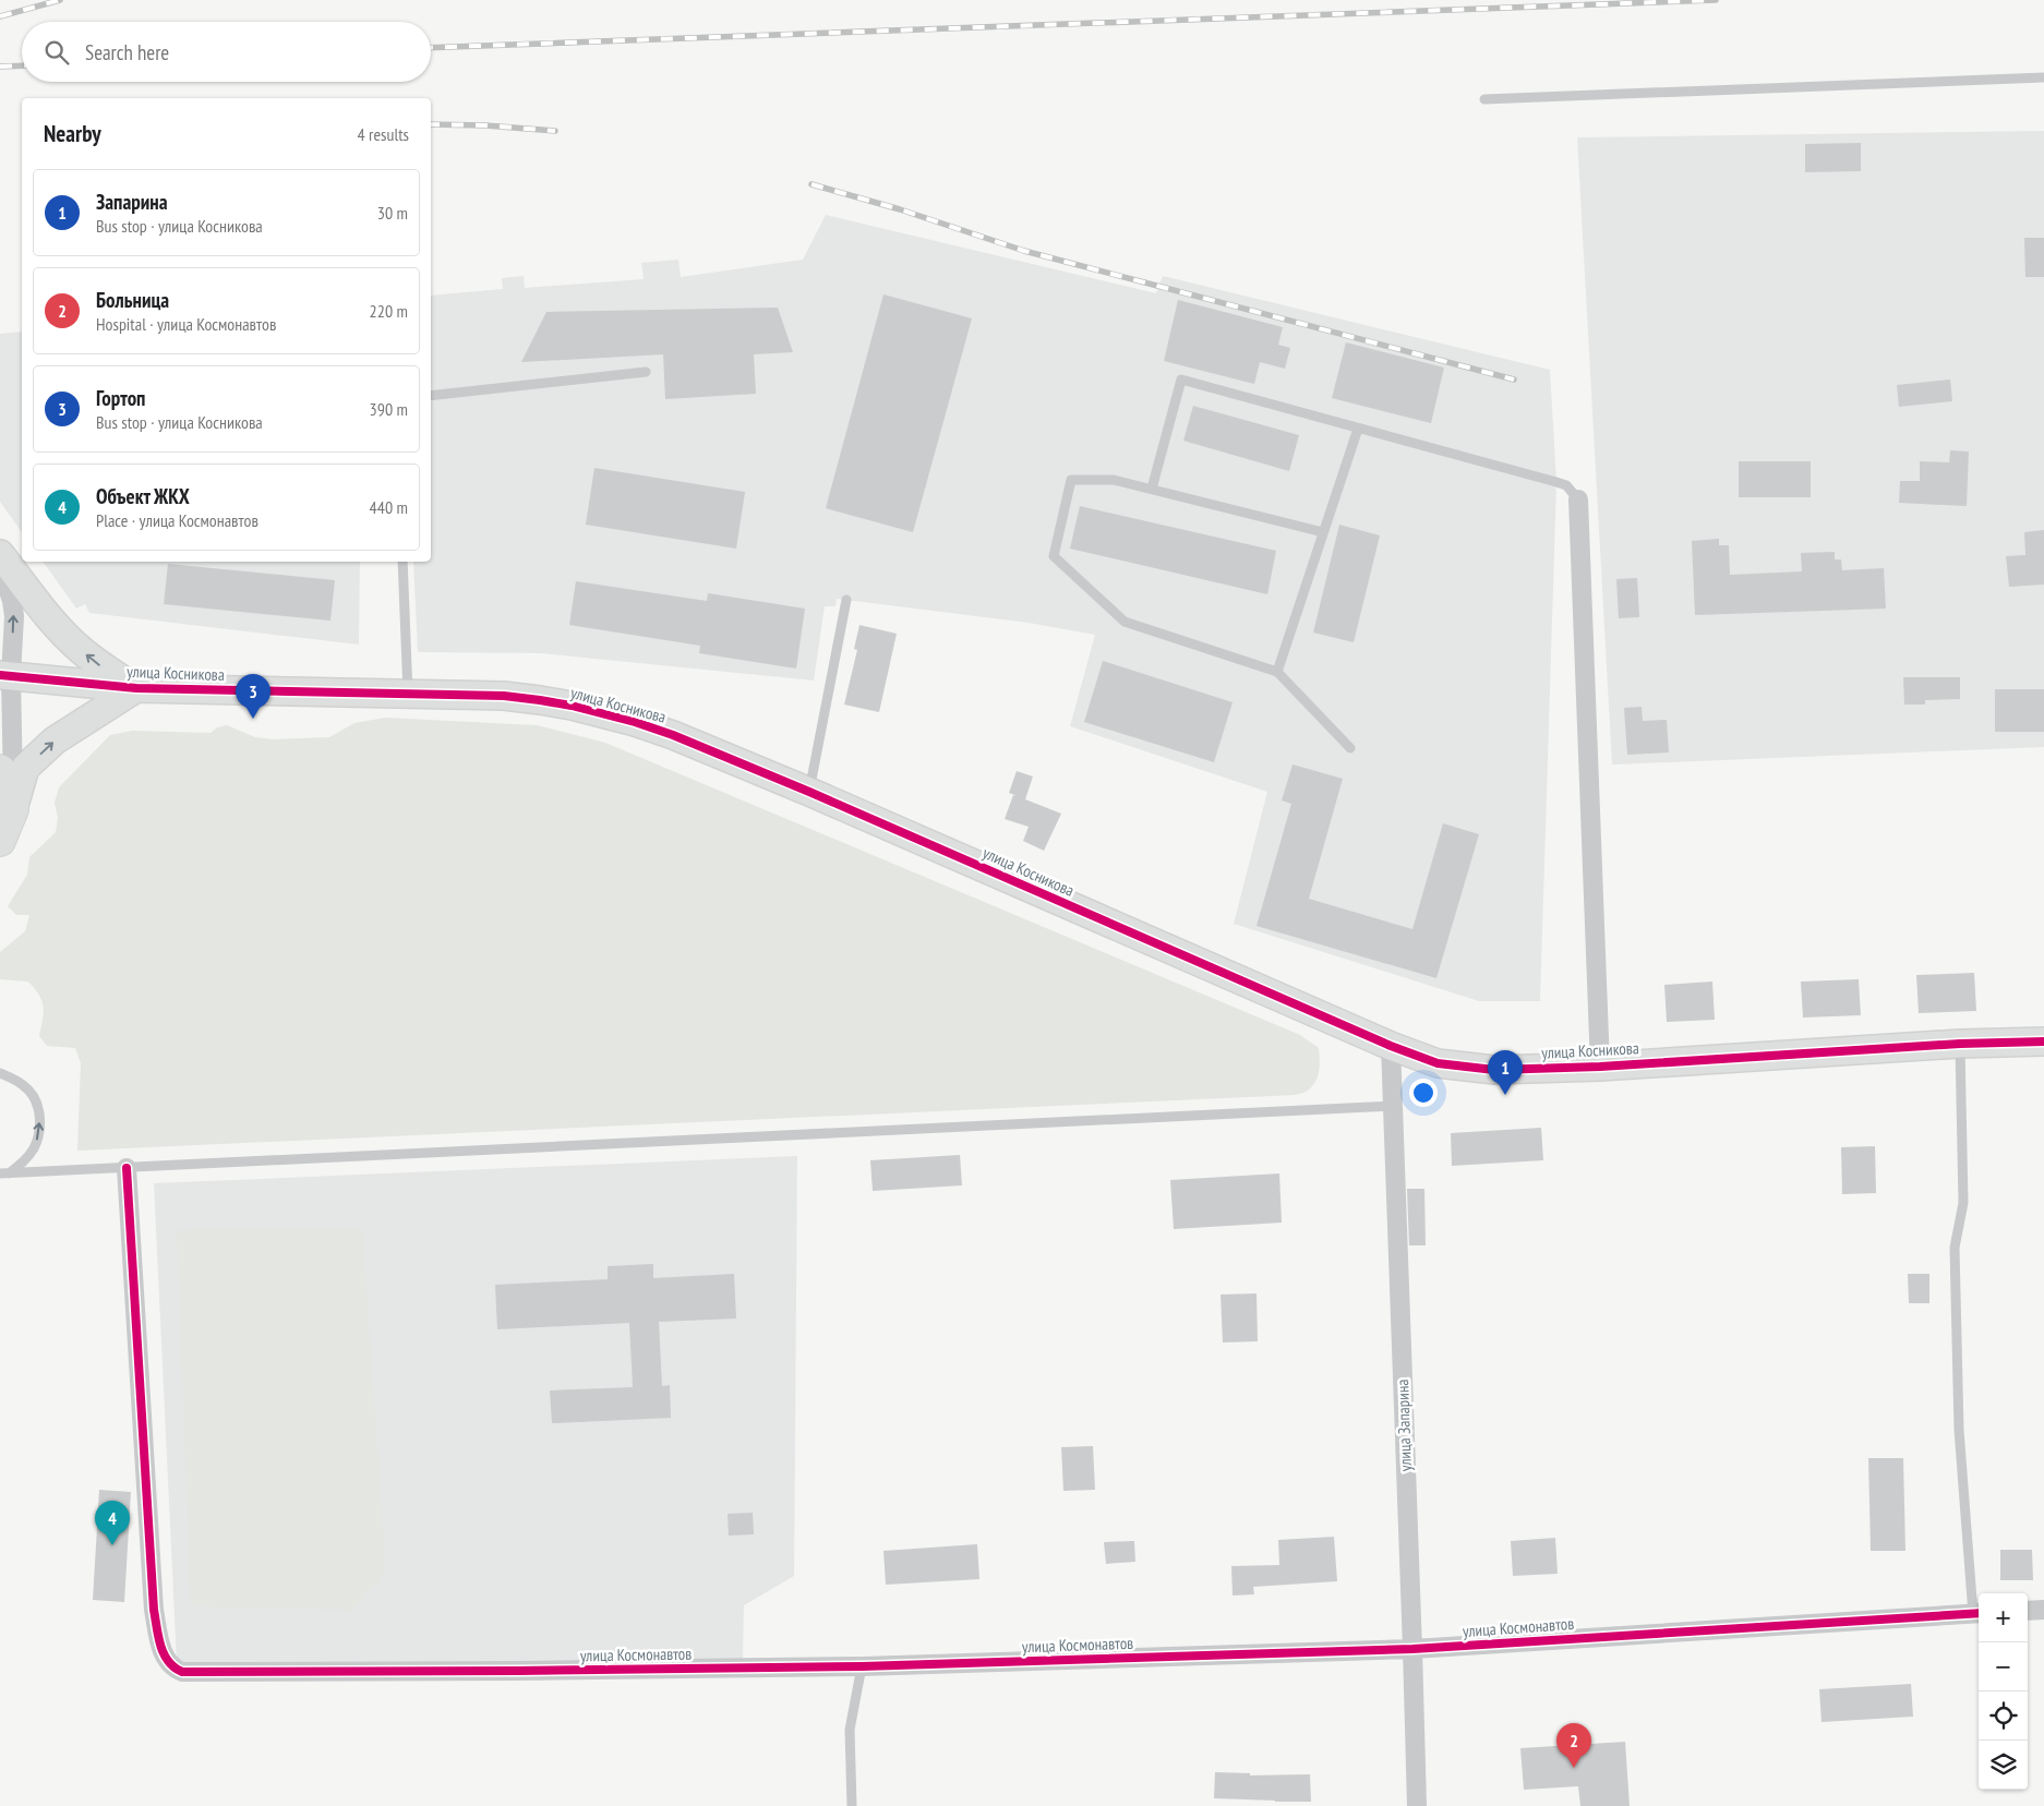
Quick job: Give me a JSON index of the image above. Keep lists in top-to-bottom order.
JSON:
{
  "streets": {
    "street": ["улица Косникова", "улица Запарина", "улица Космонавтов"]
  },
  "crossings": [
    ["улица Косникова", "улица Запарина"],
    ["улица Запарина", "улица Космонавтов"]
  ],
  "page": {
    "search": "Search here",
    "heading": ["Nearby", "4 results"],
    "list": [
      {
        "mark": "1",
        "name": "Запарина",
        "note": "Bus stop · улица Косникова",
        "value": "30 m"
      },
      {
        "mark": "2",
        "name": "Больница",
        "note": "Hospital · улица Космонавтов",
        "value": "220 m"
      },
      {
        "mark": "3",
        "name": "Гортоп",
        "note": "Bus stop · улица Косникова",
        "value": "390 m"
      },
      {
        "mark": "4",
        "name": "Объект ЖКХ",
        "note": "Place · улица Космонавтов",
        "value": "440 m"
      }
    ],
    "pins": [
      "3",
      "1",
      "4",
      "2"
    ],
    "map_buttons": ["+", "−"]
  }
}
